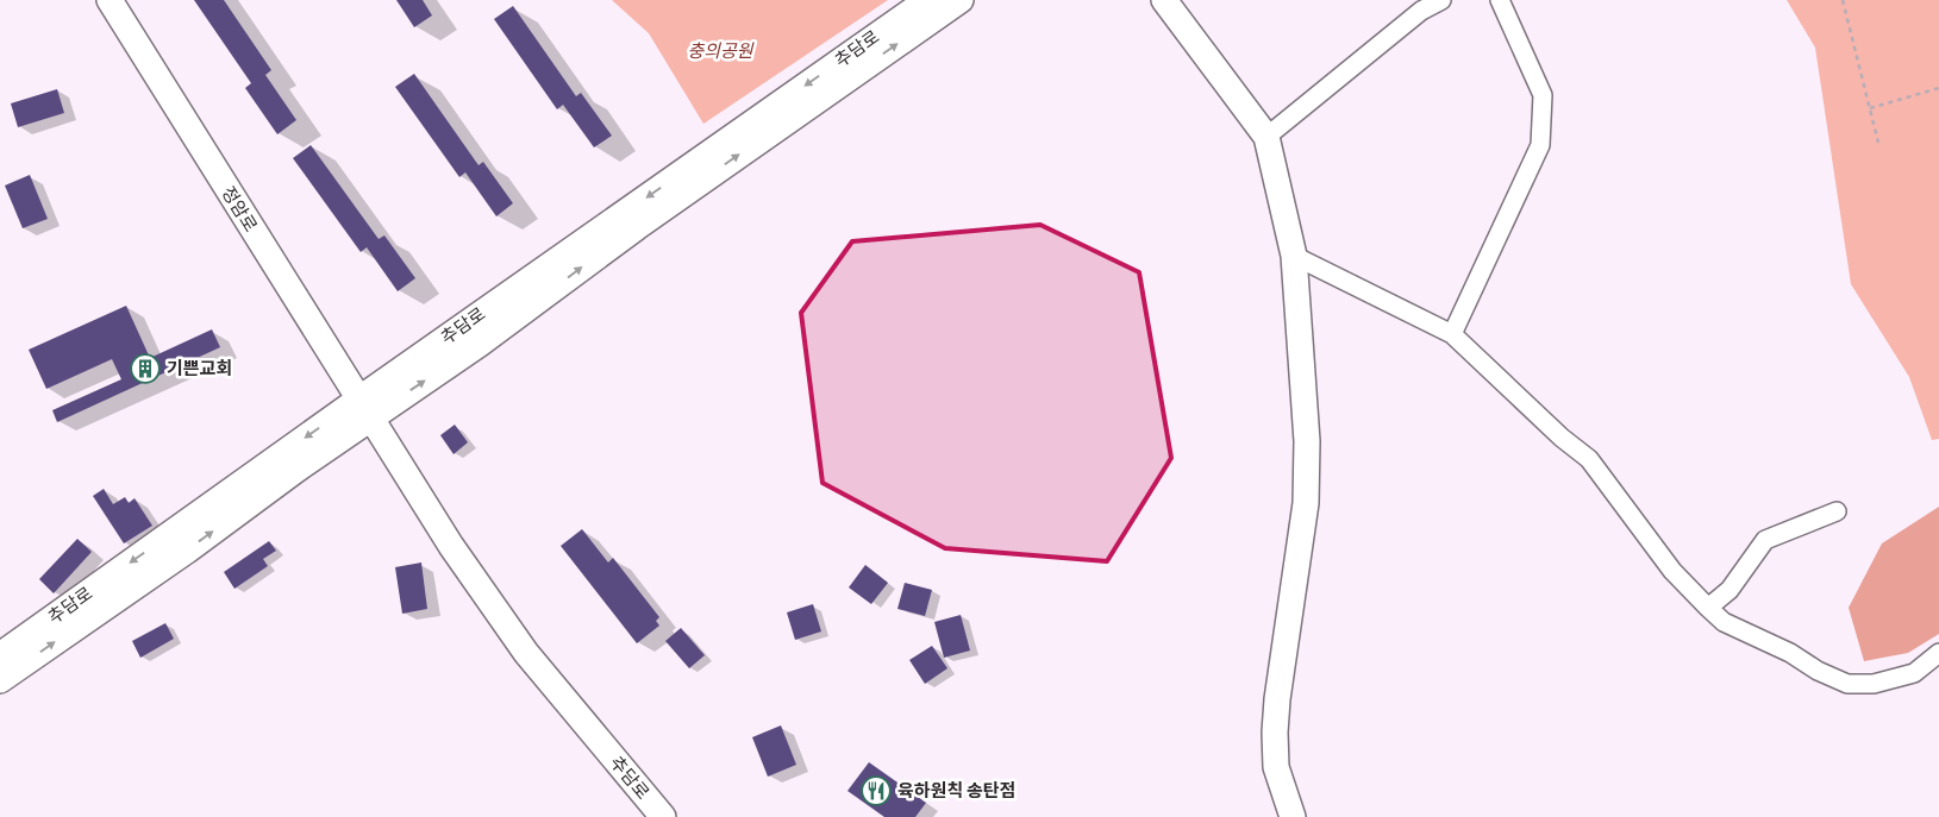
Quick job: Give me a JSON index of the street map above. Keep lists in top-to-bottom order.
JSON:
{
  "streets": {
    "street": ["추담로", "정암로"]
  },
  "crossings": [
    ["추담로", "정암로"]
  ],
  "parks": ["충의공원"],
  "places": {
    "building": ["기쁜교회"],
    "restaurant": ["육하원칙 송탄점"]
  }
}
